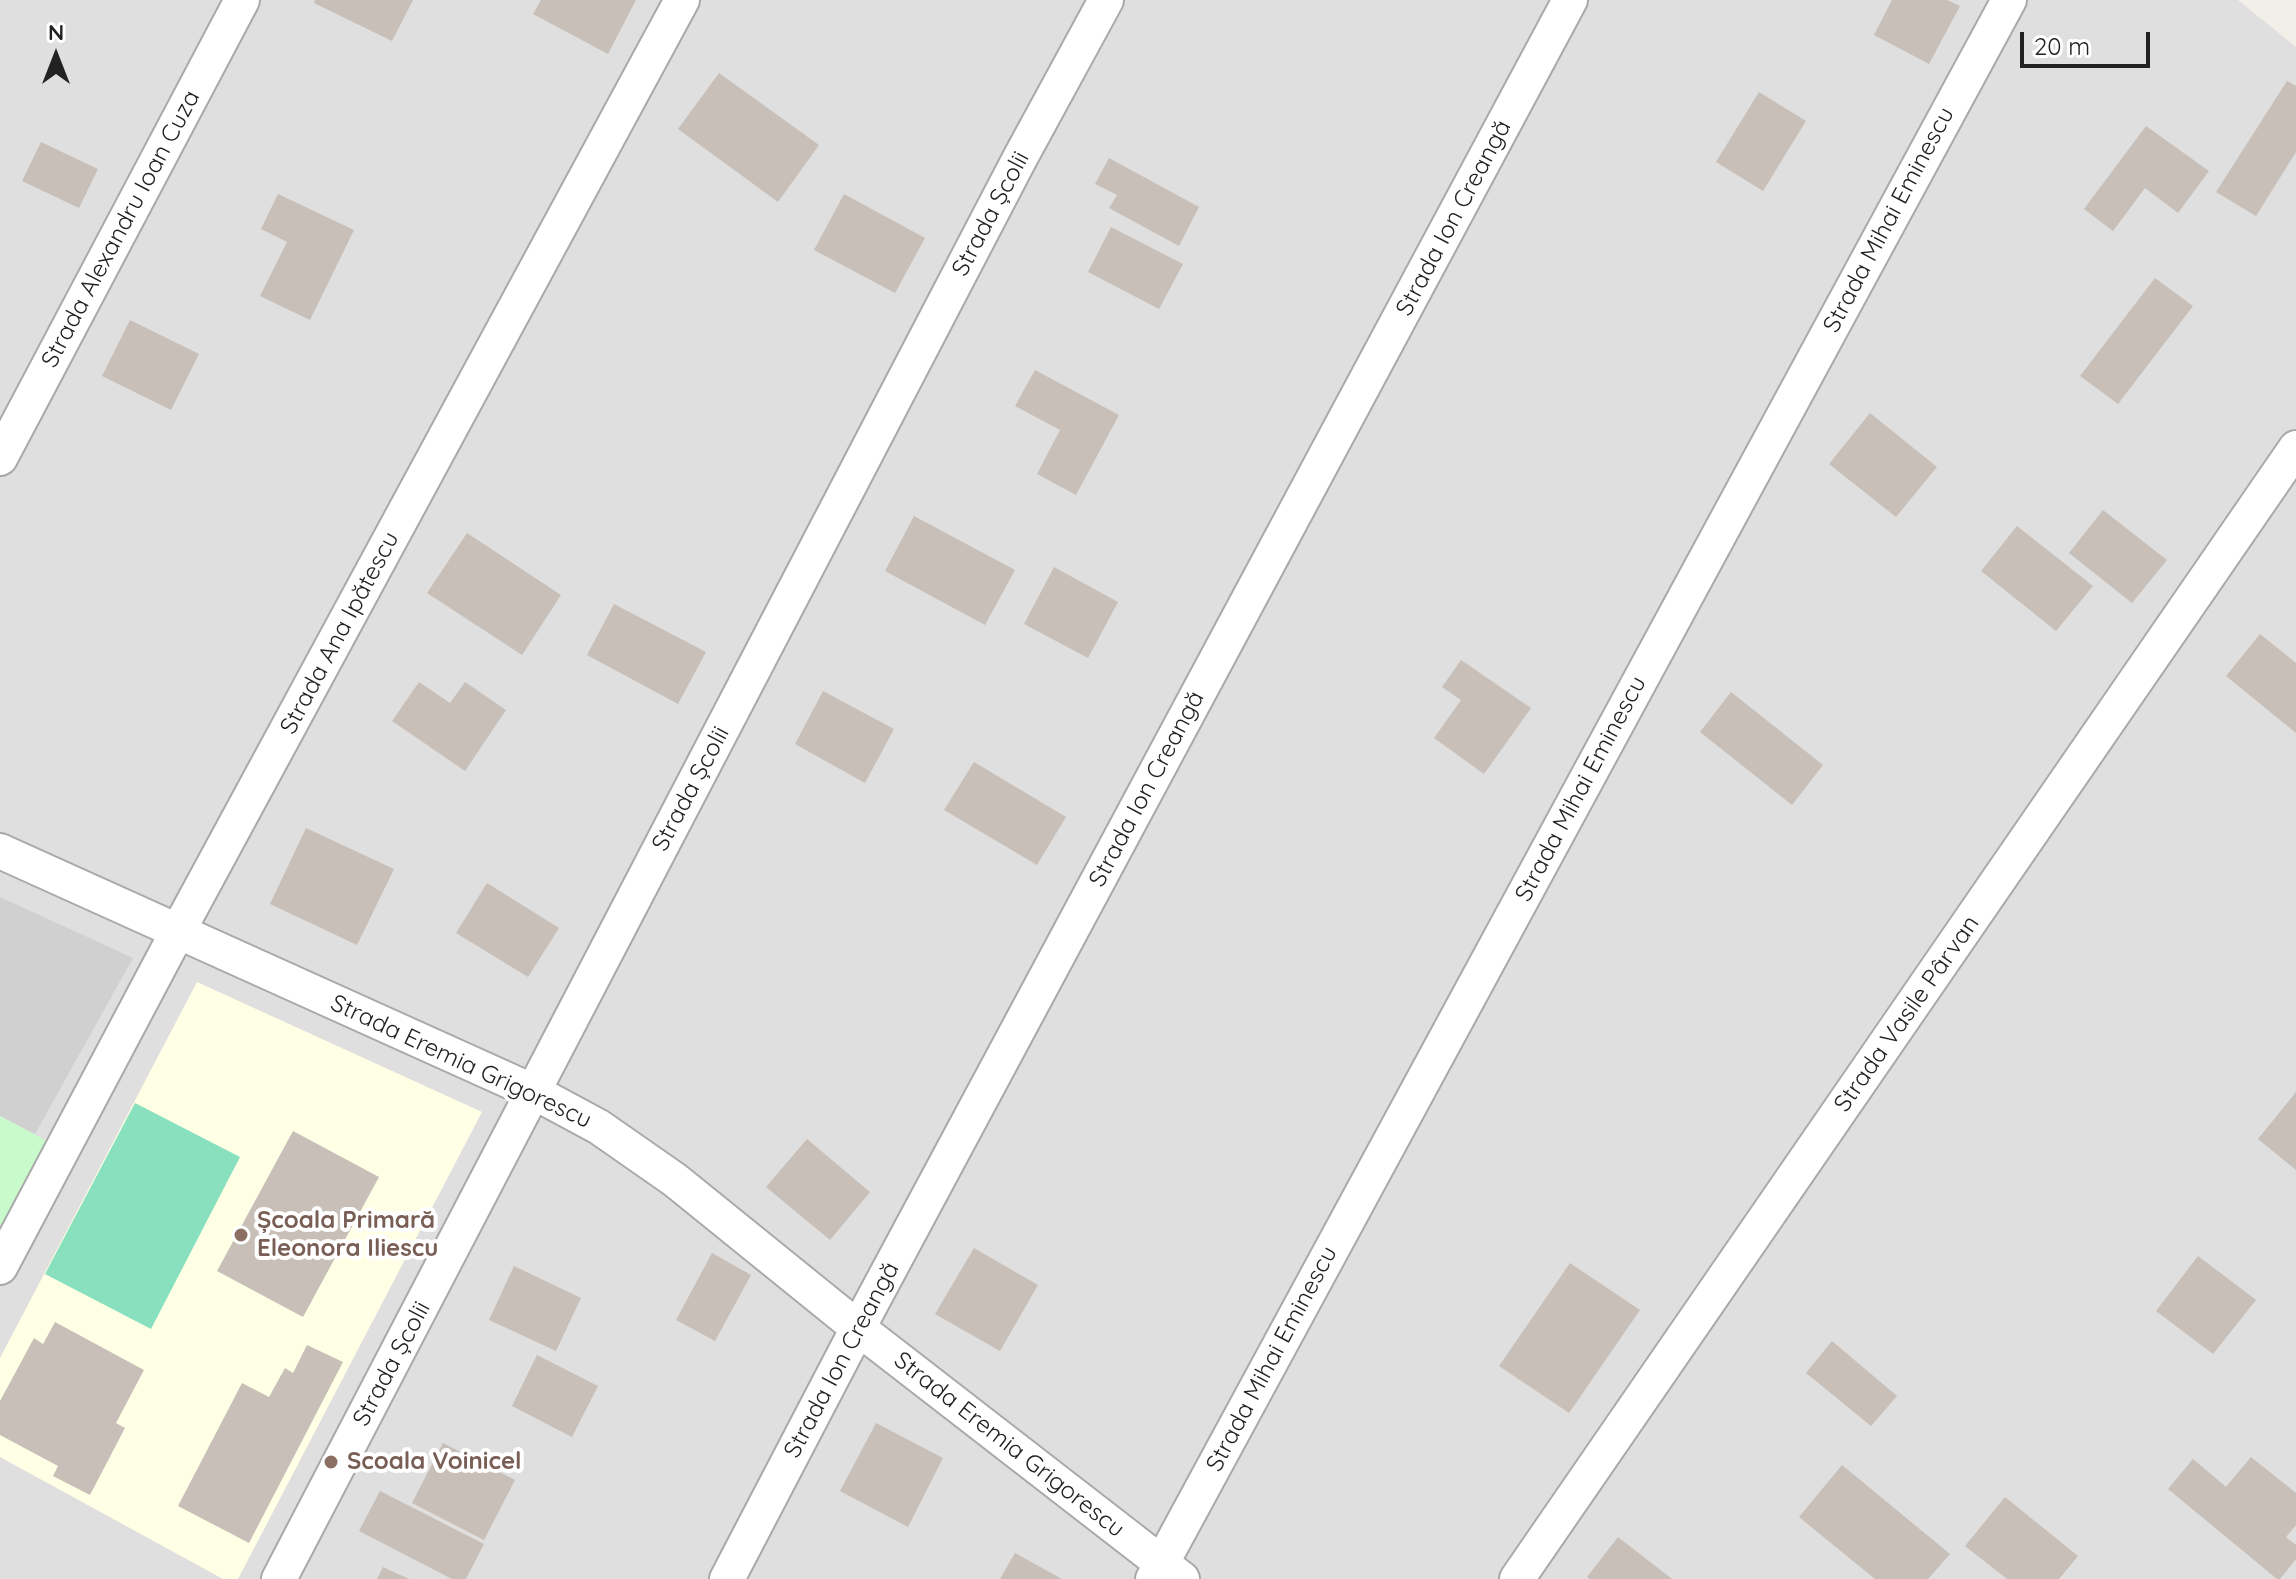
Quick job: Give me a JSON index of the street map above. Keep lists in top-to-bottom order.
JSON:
{
  "streets": {
    "street": [
      "Strada Școlii",
      "Strada Ion Creangă",
      "Strada Mihai Eminescu",
      "Strada Alexandru Ioan Cuza",
      "Strada Ana Ipătescu",
      "Strada Vasile Pârvan",
      "Strada Eremia Grigorescu"
    ]
  },
  "crossings": [
    ["Strada Școlii", "Strada Eremia Grigorescu"],
    ["Strada Ion Creangă", "Strada Eremia Grigorescu"],
    ["Strada Mihai Eminescu", "Strada Eremia Grigorescu"],
    ["Strada Ana Ipătescu", "Strada Eremia Grigorescu"]
  ],
  "places": ["Școala Primară Eleonora Iliescu", "Scoala Voinicel"],
  "scale_bar": "20 m",
  "north": "top"
}
